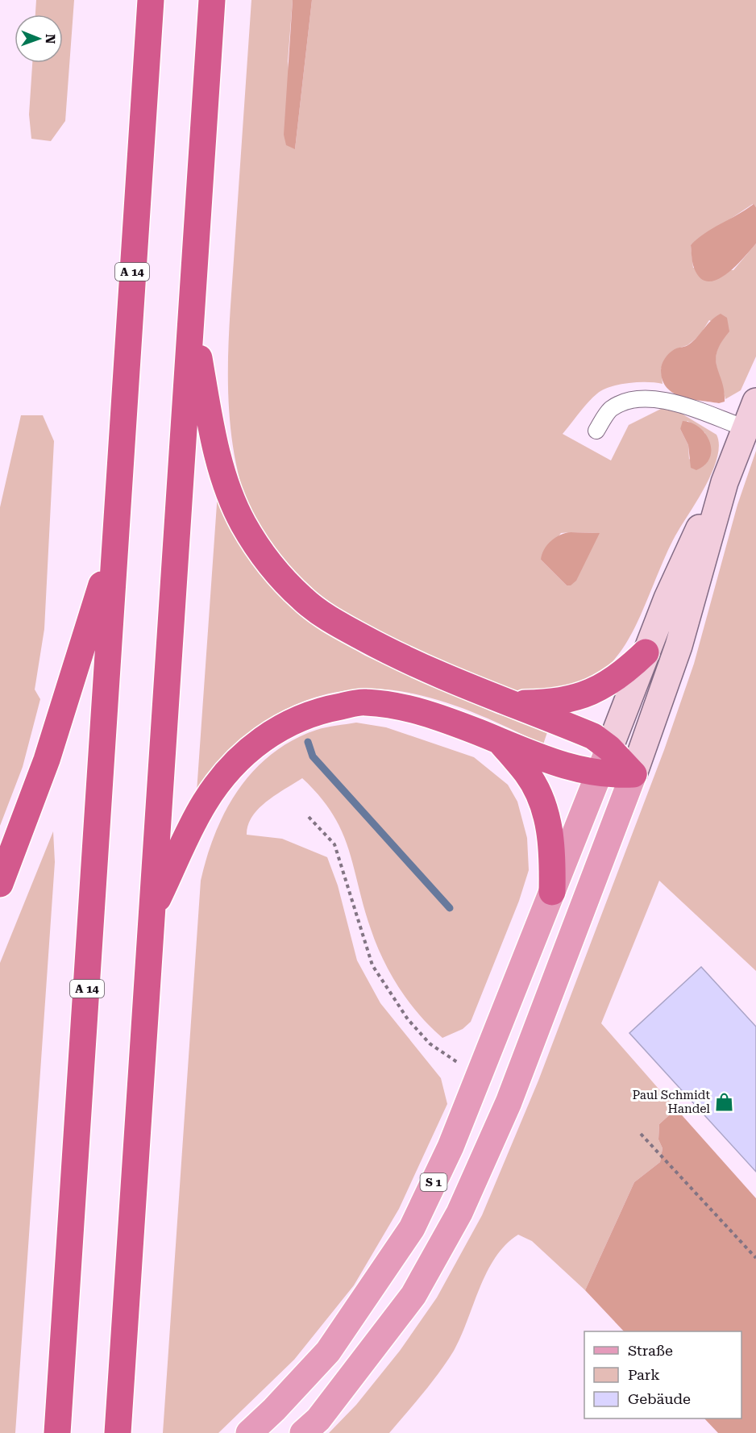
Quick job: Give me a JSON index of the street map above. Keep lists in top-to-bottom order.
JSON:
{
  "streets": {
    "highway": ["A 14"],
    "main road": ["S 1"]
  },
  "places": {
    "shop": ["Paul Schmidt Handel"]
  },
  "legend": ["Straße", "Park", "Gebäude"],
  "north": "right"
}
